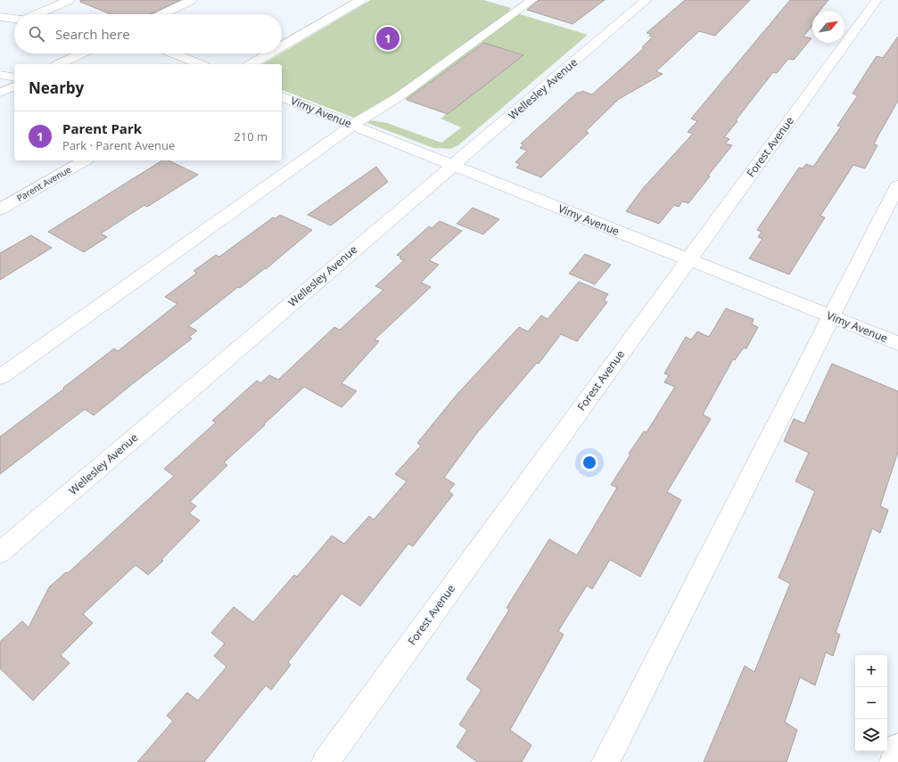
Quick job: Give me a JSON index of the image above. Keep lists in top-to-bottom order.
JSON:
{
  "streets": {
    "street": [
      "Wellesley Avenue",
      "Vimy Avenue",
      "Forest Avenue",
      "Parent Avenue"
    ]
  },
  "crossings": [
    ["Wellesley Avenue", "Vimy Avenue"],
    ["Vimy Avenue", "Forest Avenue"]
  ],
  "north": "top right",
  "page": {
    "search": "Search here",
    "pins": "1",
    "heading": "Nearby",
    "list": [
      {
        "mark": "1",
        "name": "Parent Park",
        "note": "Park · Parent Avenue",
        "value": "210 m"
      }
    ],
    "map_buttons": ["+", "−"]
  }
}
